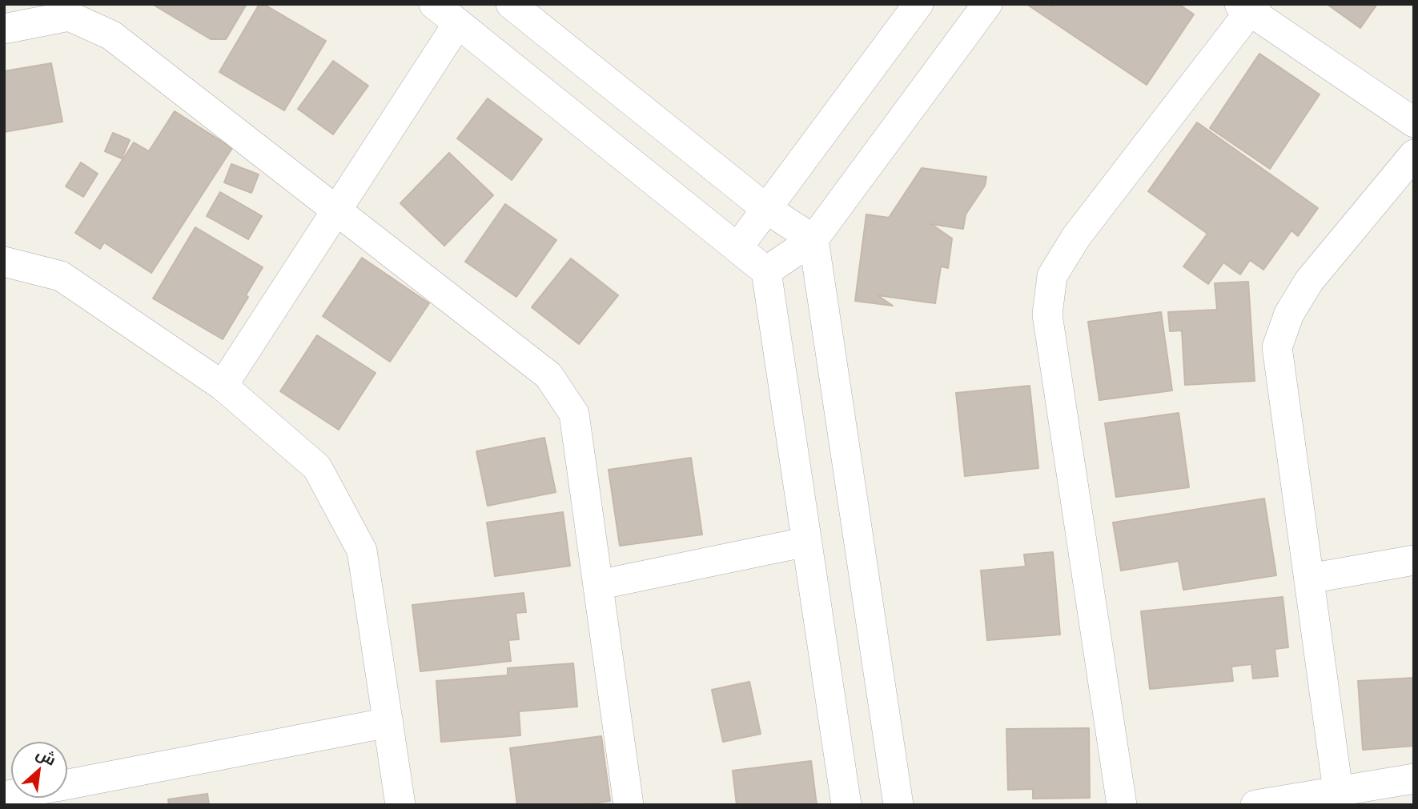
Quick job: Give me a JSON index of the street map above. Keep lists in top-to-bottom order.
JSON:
{
  "north": "top right"
}
